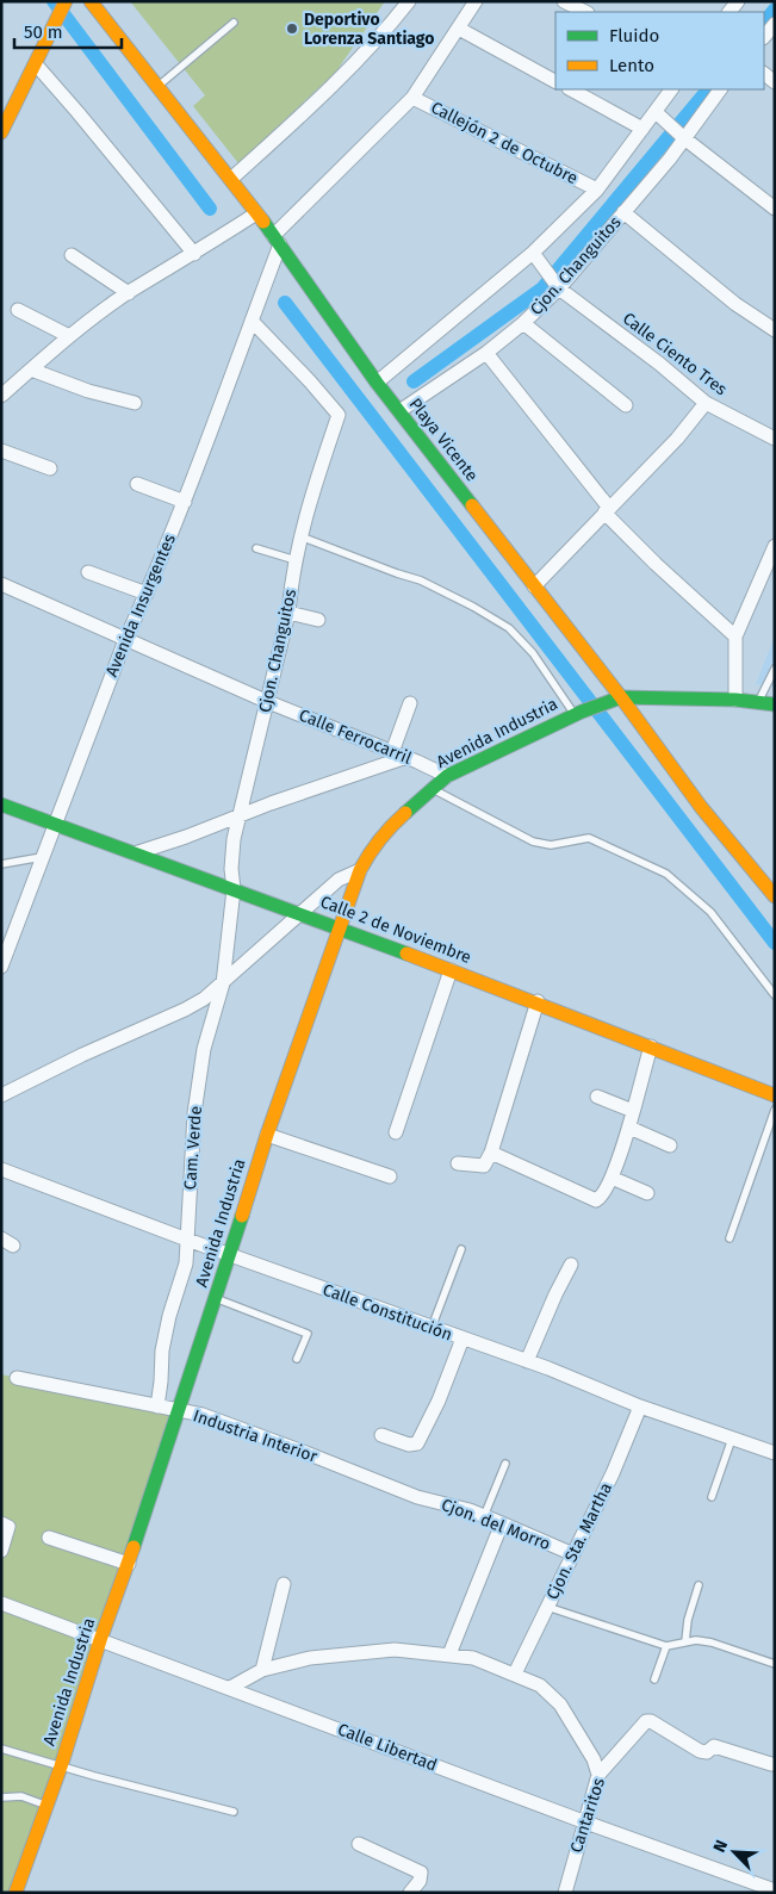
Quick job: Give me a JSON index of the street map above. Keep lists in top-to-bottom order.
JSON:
{
  "streets": {
    "street": [
      "Callejón 2 de Octubre",
      "Cjon. Changuitos",
      "Calle Ciento Tres",
      "Playa Vicente",
      "Avenida Insurgentes",
      "Avenida Industria",
      "Calle Ferrocarril",
      "Calle 2 de Noviembre",
      "Cam. Verde",
      "Calle Constitución",
      "Industria Interior",
      "Cjon. del Morro",
      "Cjon. Sta. Martha",
      "Calle Libertad",
      "Cantaritos"
    ]
  },
  "crossings": [
    ["Cjon. Changuitos", "Calle Ciento Tres"],
    ["Cjon. Changuitos", "Playa Vicente"],
    ["Cjon. Changuitos", "Avenida Insurgentes"],
    ["Cjon. Changuitos", "Calle Ferrocarril"],
    ["Cjon. Changuitos", "Calle 2 de Noviembre"],
    ["Cjon. Changuitos", "Cam. Verde"],
    ["Playa Vicente", "Avenida Insurgentes"],
    ["Playa Vicente", "Avenida Industria"],
    ["Avenida Insurgentes", "Calle Ferrocarril"],
    ["Avenida Insurgentes", "Calle 2 de Noviembre"],
    ["Avenida Industria", "Calle Ferrocarril"],
    ["Avenida Industria", "Calle 2 de Noviembre"],
    ["Avenida Industria", "Calle Constitución"],
    ["Avenida Industria", "Industria Interior"],
    ["Avenida Industria", "Calle Libertad"],
    ["Calle 2 de Noviembre", "Cam. Verde"],
    ["Cam. Verde", "Calle Constitución"],
    ["Cam. Verde", "Industria Interior"],
    ["Calle Constitución", "Cjon. Sta. Martha"],
    ["Industria Interior", "Cjon. del Morro"],
    ["Cjon. del Morro", "Cjon. Sta. Martha"],
    ["Calle Libertad", "Cantaritos"]
  ],
  "places": ["Deportivo Lorenza Santiago"],
  "legend": ["Fluido", "Lento"],
  "scale_bar": "50 m",
  "north": "top left"
}
